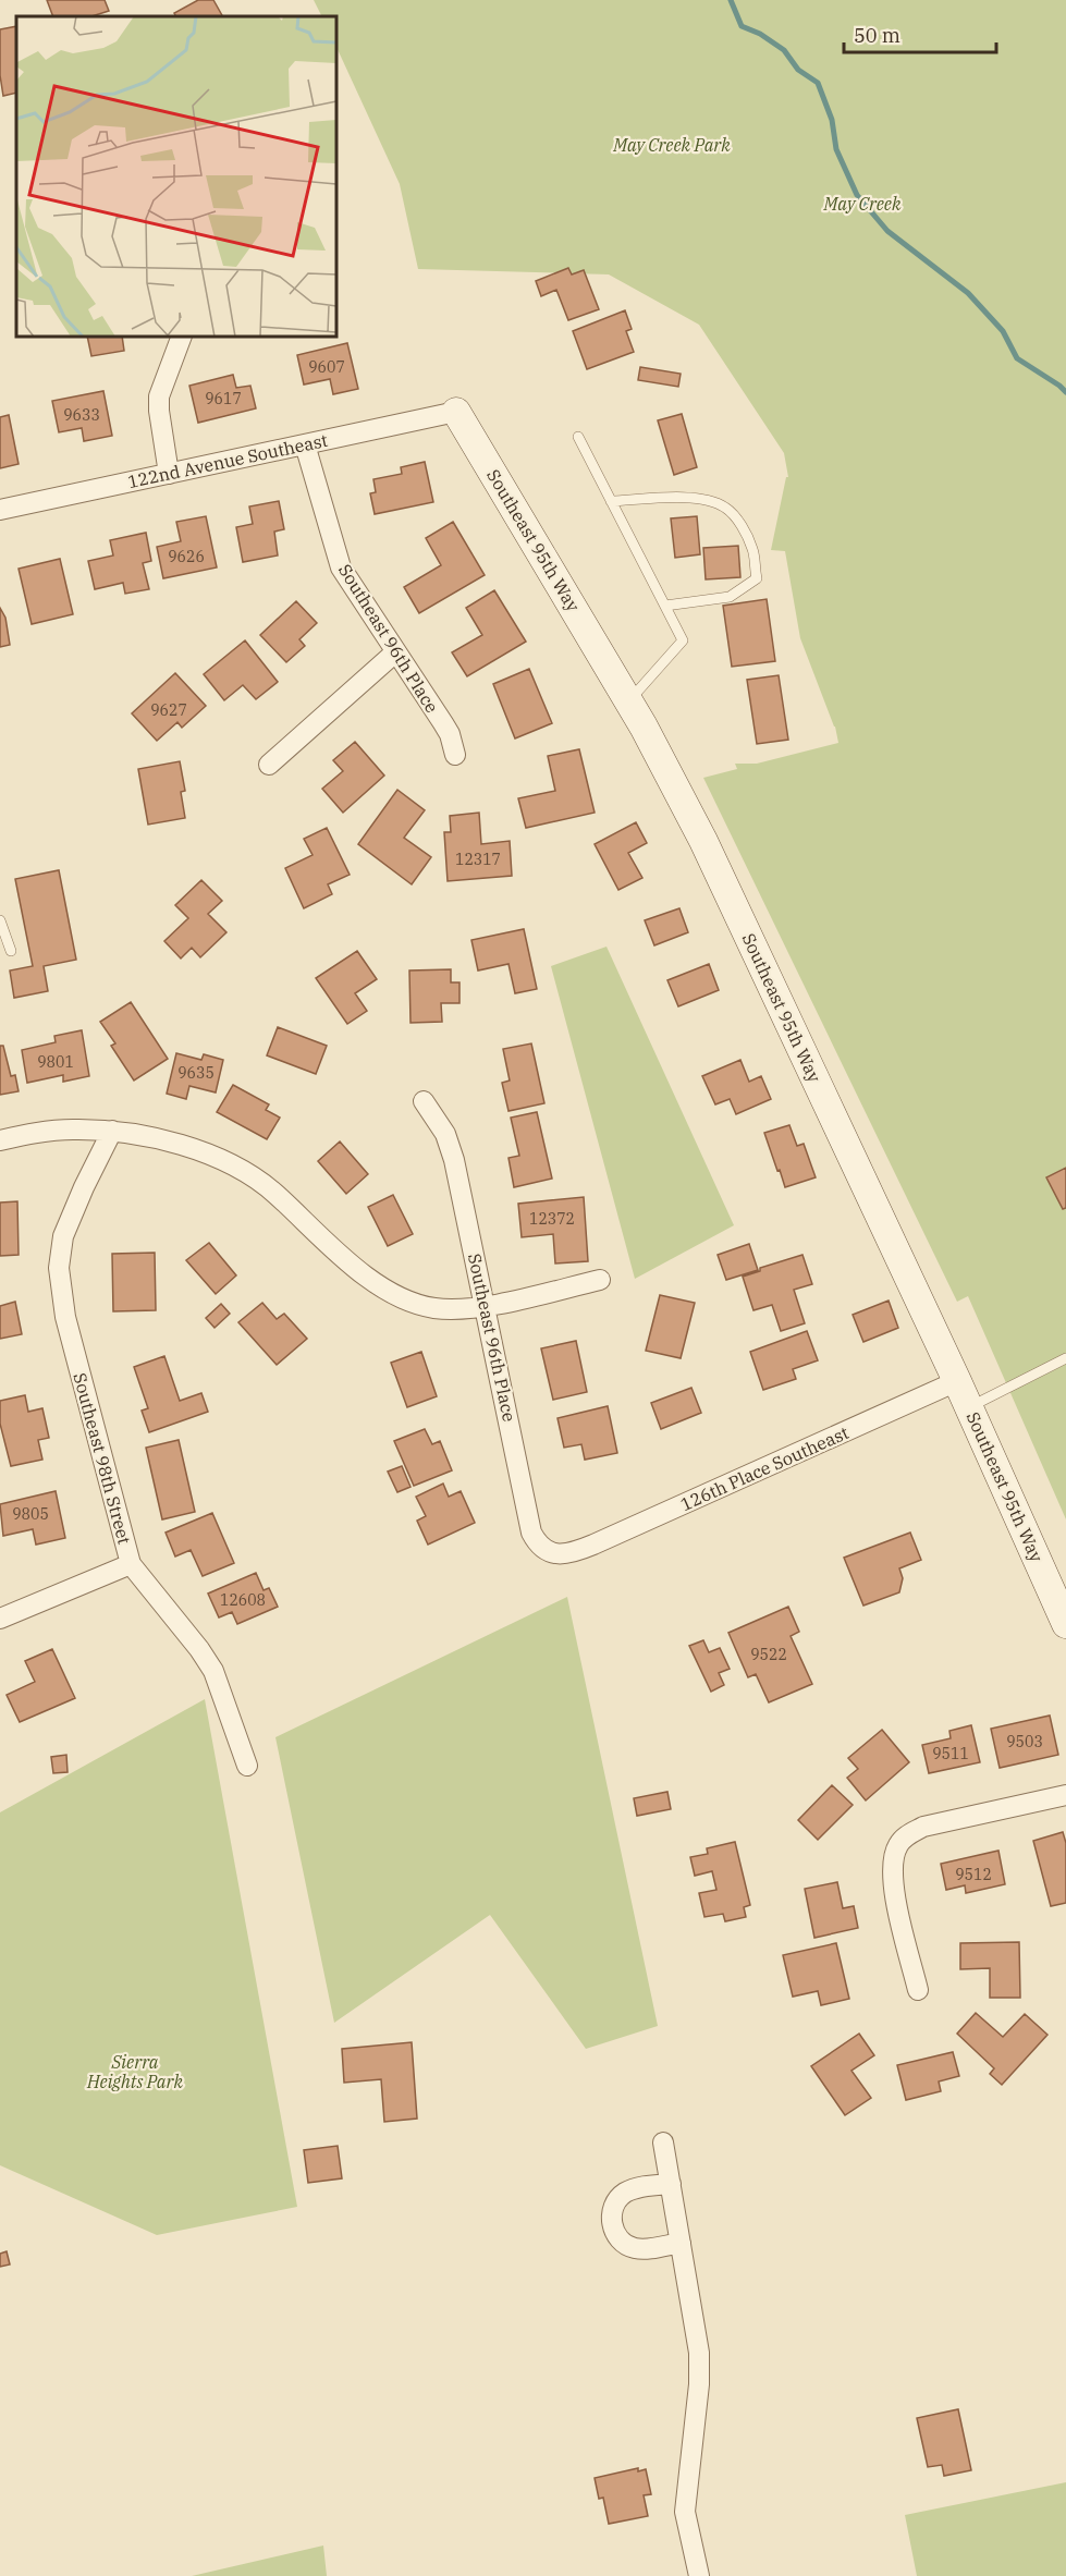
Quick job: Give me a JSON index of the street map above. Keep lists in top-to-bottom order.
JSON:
{
  "streets": {
    "street": [
      "122nd Avenue Southeast",
      "Southeast 95th Way",
      "Southeast 96th Place",
      "Southeast 98th Street",
      "126th Place Southeast"
    ]
  },
  "crossings": [
    ["122nd Avenue Southeast", "Southeast 95th Way"],
    ["122nd Avenue Southeast", "Southeast 96th Place"],
    ["Southeast 95th Way", "126th Place Southeast"],
    ["Southeast 96th Place", "126th Place Southeast"]
  ],
  "parks": ["May Creek Park", "May Creek", "Sierra Heights Park"],
  "house_numbers": [
    "9607",
    "9617",
    "9633",
    "9626",
    "9627",
    "12317",
    "9801",
    "9635",
    "12372",
    "9805",
    "12608",
    "9522",
    "9503",
    "9511",
    "9512"
  ],
  "scale_bar": "50 m"
}
